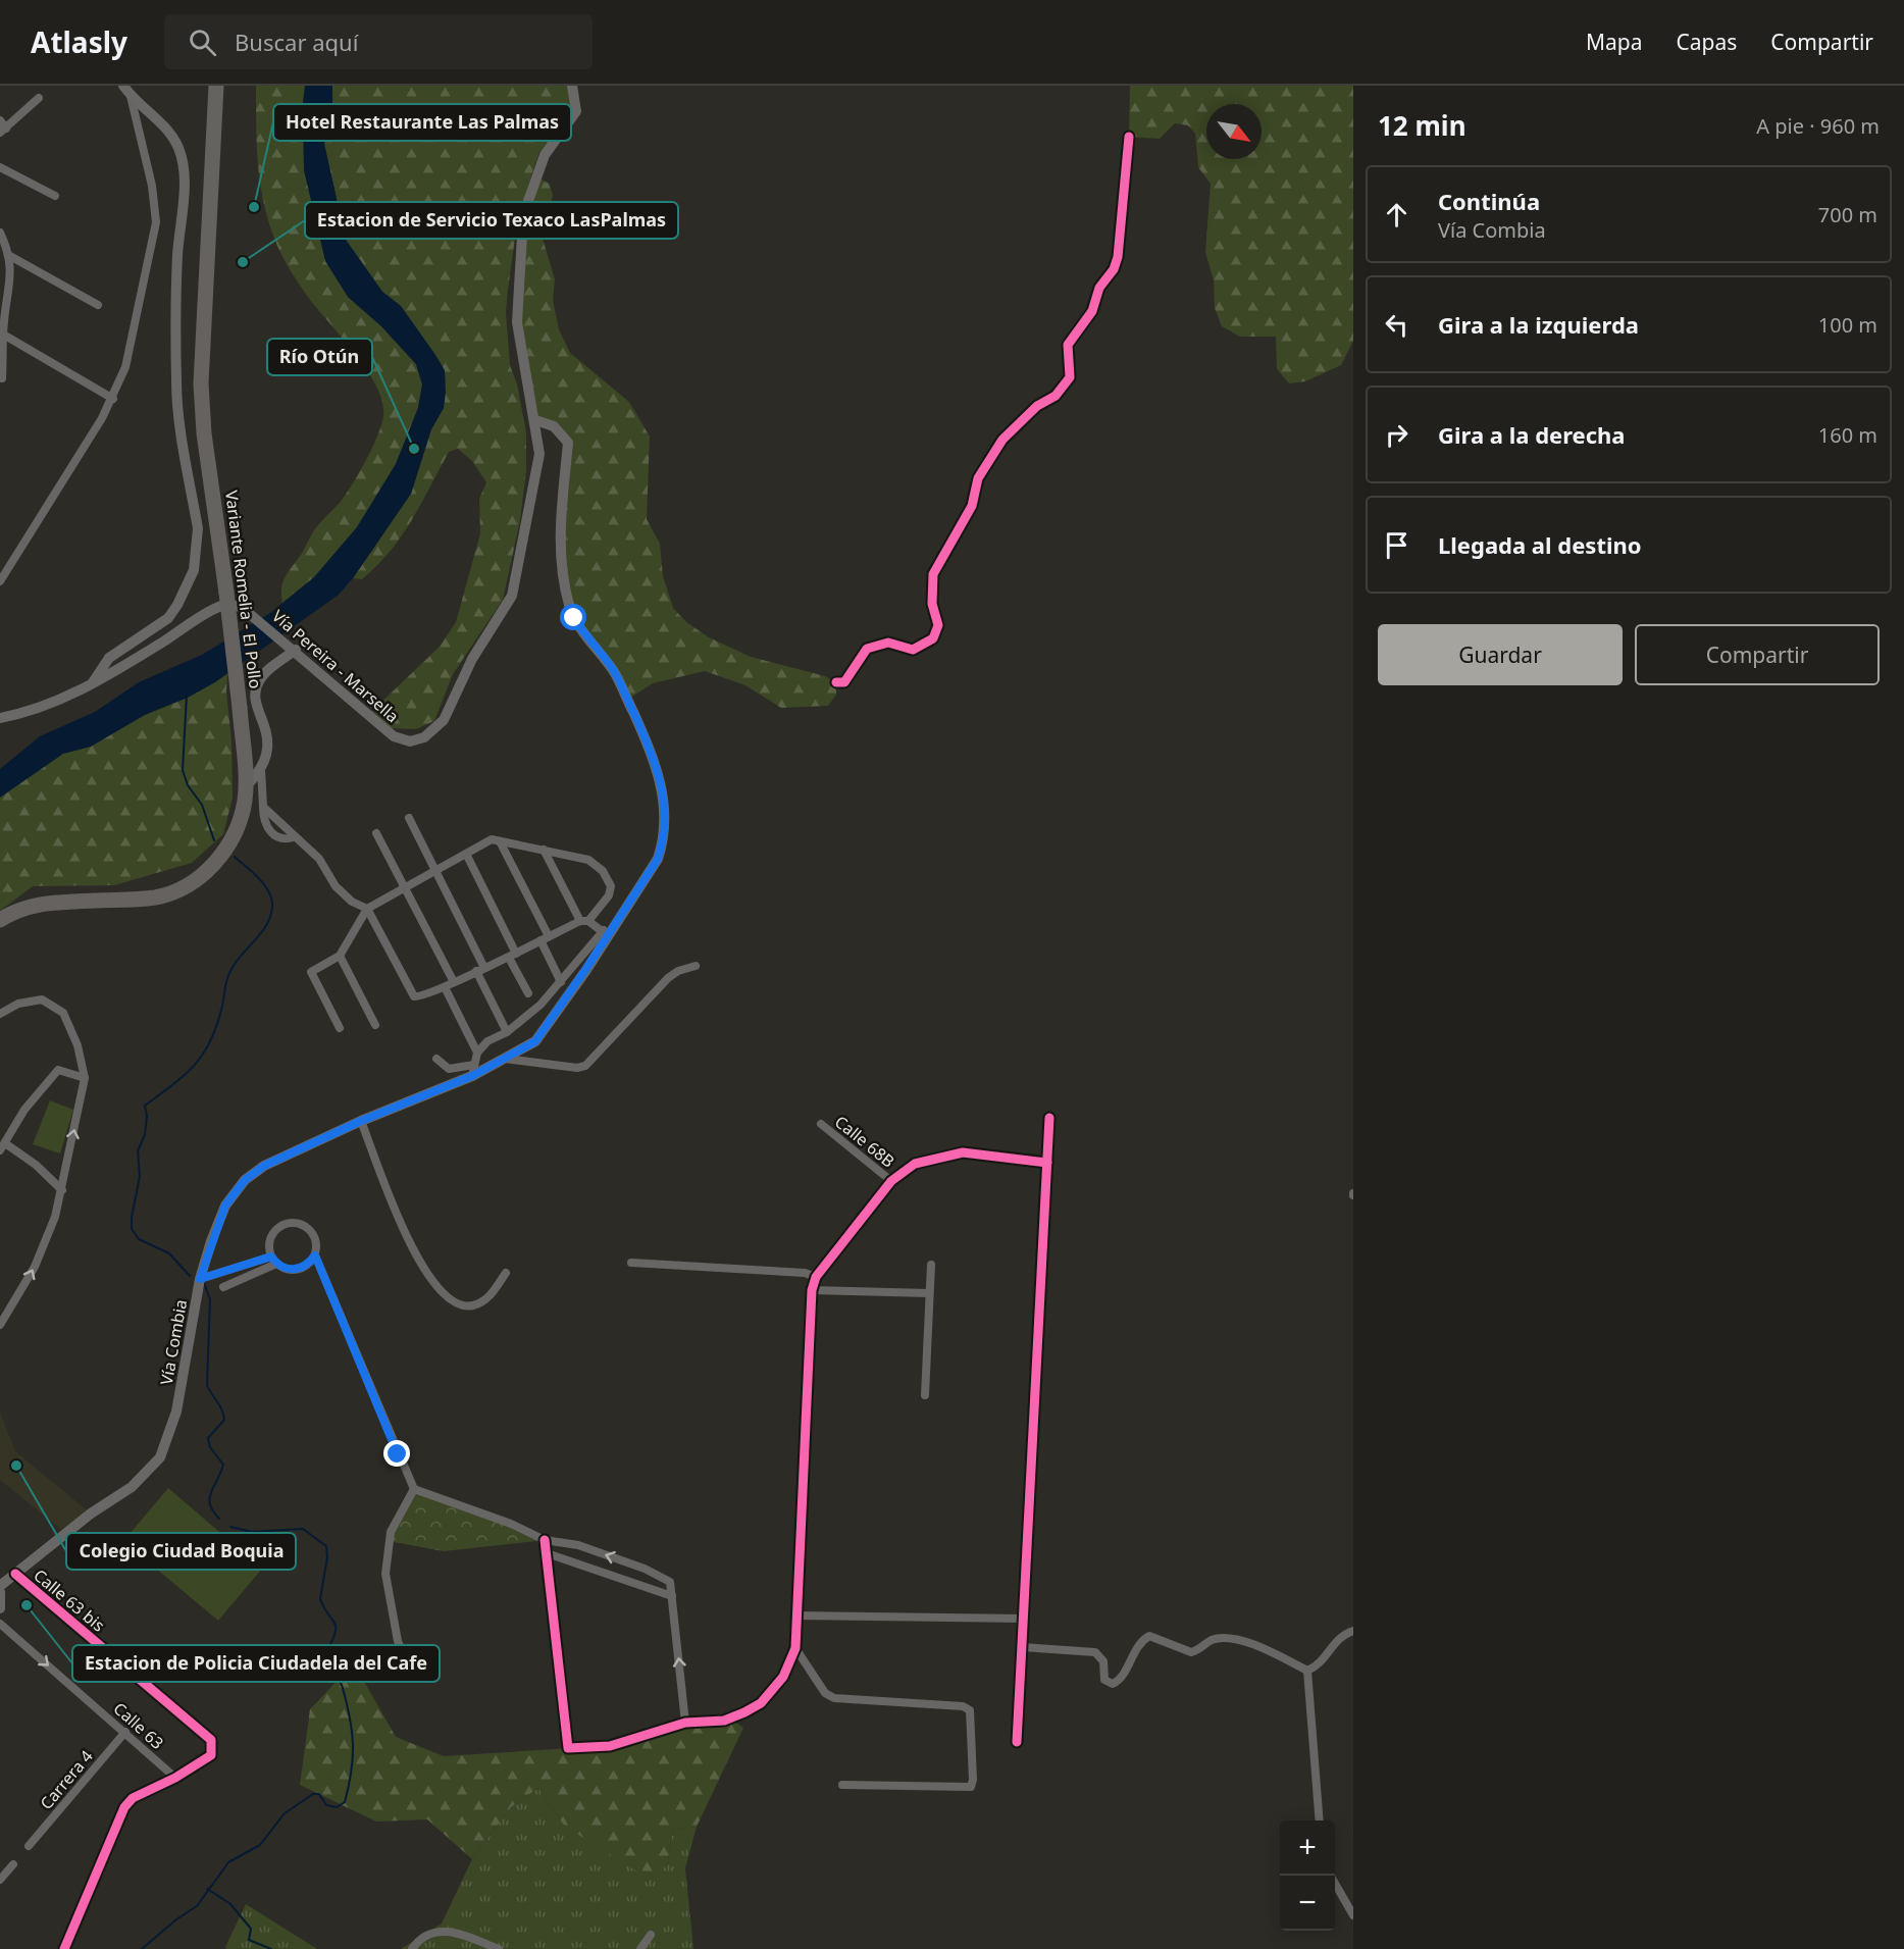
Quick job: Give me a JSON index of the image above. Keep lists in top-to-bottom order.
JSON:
{
  "streets": {
    "highway": ["Variante Romelia - El Pollo"],
    "main road": ["Vía Pereira - Marsella", "Vía Combia"],
    "street": [
      "Calle 68B",
      "Calle 63 bis",
      "Calle 63",
      "Carrera 4"
    ]
  },
  "crossings": [
    ["Vía Pereira - Marsella", "Vía Combia"],
    ["Vía Combia", "Calle 63 bis"],
    ["Calle 63 bis", "Calle 63"],
    ["Calle 63", "Carrera 4"]
  ],
  "one_way": ["Calle 63"],
  "places": [
    "Hotel Restaurante Las Palmas",
    "Estacion de Servicio Texaco LasPalmas",
    "Río Otún",
    "Colegio Ciudad Boquia",
    "Estacion de Policia Ciudadela del Cafe"
  ],
  "north": "bottom right",
  "page": {
    "header": "Atlasly",
    "search": "Buscar aquí",
    "nav": ["Mapa", "Capas", "Compartir"],
    "heading": ["12 min", "A pie · 960 m"],
    "list": [
      ["Continúa", "Vía Combia", "700 m"],
      ["Gira a la izquierda", "100 m"],
      ["Gira a la derecha", "160 m"],
      "Llegada al destino"
    ],
    "buttons": ["Guardar", "Compartir"],
    "map_buttons": ["+", "−"]
  }
}
